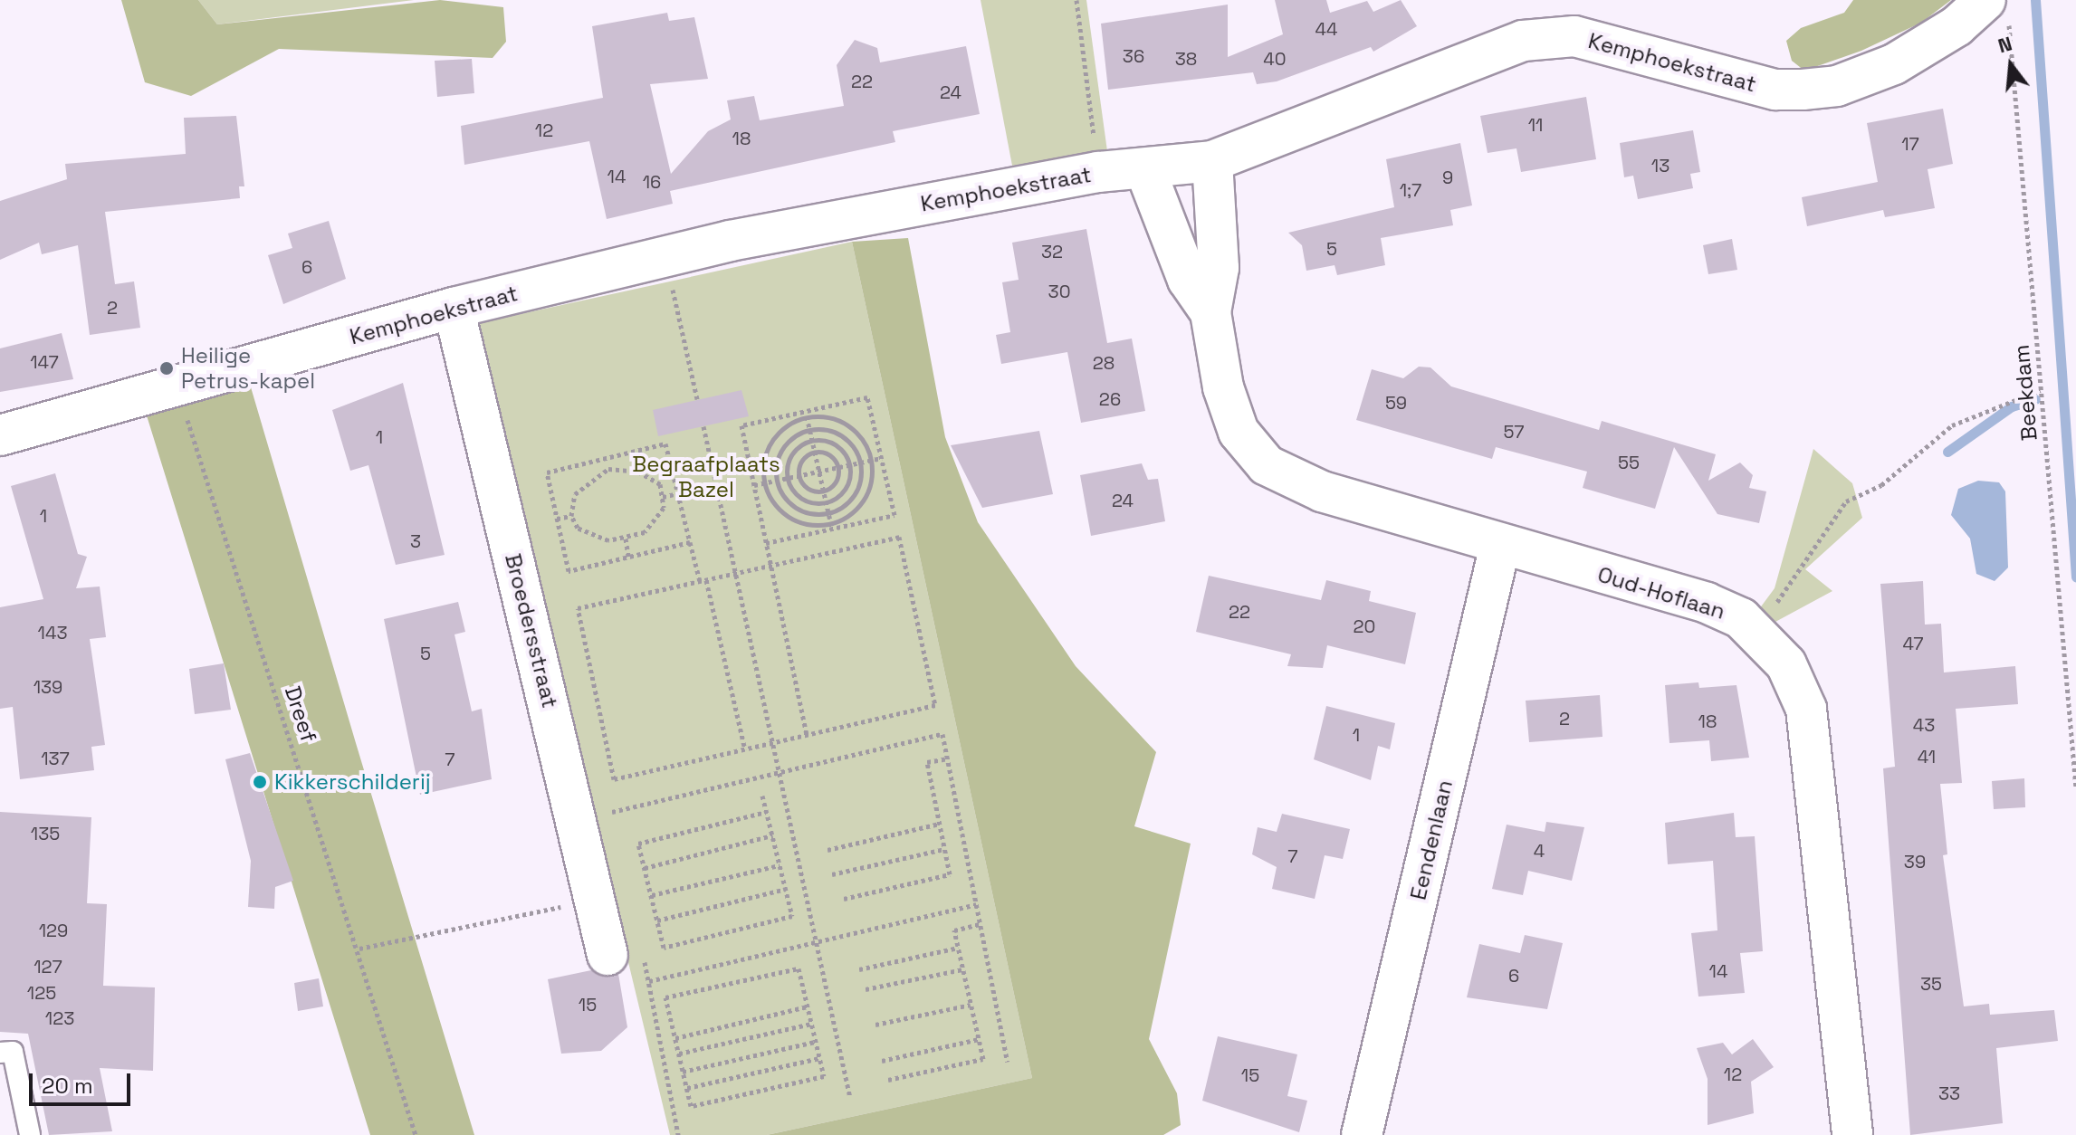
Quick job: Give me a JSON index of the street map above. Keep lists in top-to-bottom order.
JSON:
{
  "streets": {
    "street": [
      "Kemphoekstraat",
      "Oud-Hoflaan",
      "Broedersstraat",
      "Eendenlaan"
    ],
    "path": ["Beekdam", "Dreef"]
  },
  "crossings": [
    ["Kemphoekstraat", "Beekdam"],
    ["Kemphoekstraat", "Oud-Hoflaan"],
    ["Kemphoekstraat", "Broedersstraat"],
    ["Kemphoekstraat", "Dreef"],
    ["Oud-Hoflaan", "Eendenlaan"]
  ],
  "parks": ["Begraafplaats Bazel"],
  "places": ["Heilige Petrus-kapel", "Kikkerschilderij"],
  "house_numbers": [
    "44",
    "36",
    "38",
    "40",
    "22",
    "24",
    "11",
    "12",
    "18",
    "17",
    "13",
    "14",
    "9",
    "16",
    "1;7",
    "5",
    "32",
    "6",
    "30",
    "2",
    "147",
    "28",
    "26",
    "59",
    "57",
    "1",
    "55",
    "24",
    "1",
    "3",
    "22",
    "20",
    "143",
    "47",
    "5",
    "139",
    "2",
    "18",
    "43",
    "1",
    "41",
    "137",
    "7",
    "135",
    "4",
    "7",
    "39",
    "129",
    "127",
    "14",
    "6",
    "35",
    "125",
    "15",
    "123",
    "12",
    "15",
    "33"
  ],
  "scale_bar": "20 m",
  "north": "top"
}
